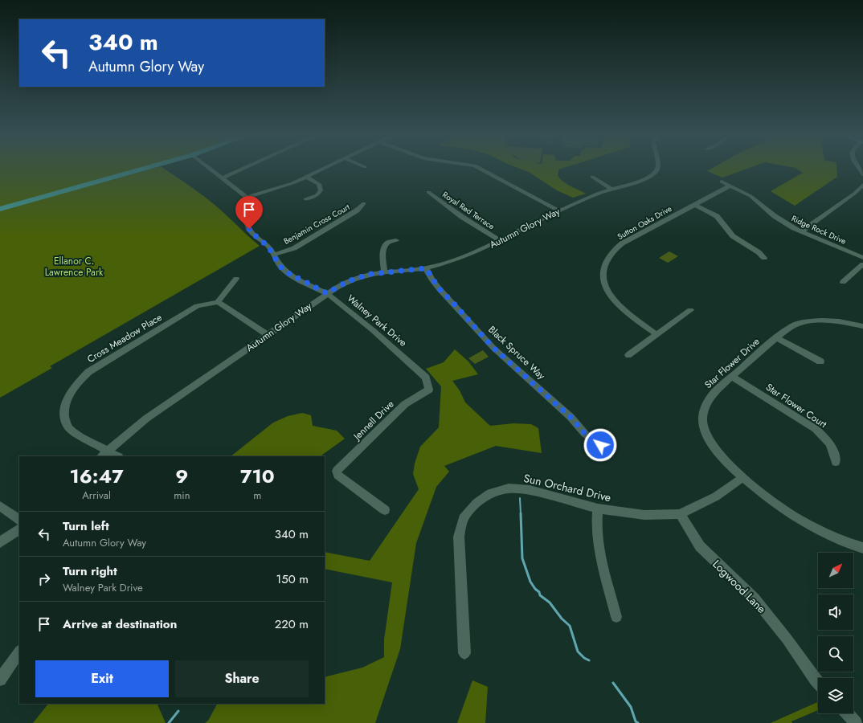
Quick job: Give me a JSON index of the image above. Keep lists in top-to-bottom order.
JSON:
{
  "streets": {
    "street": [
      "Royal Red Terrace",
      "Sutton Oaks Drive",
      "Benjamin Cross Court",
      "Autumn Glory Way",
      "Ridge Rock Drive",
      "Walney Park Drive",
      "Cross Meadow Place",
      "Black Spruce Way",
      "Star Flower Drive",
      "Star Flower Court",
      "Jennell Drive",
      "Sun Orchard Drive",
      "Logwood Lane"
    ]
  },
  "crossings": [
    ["Royal Red Terrace", "Autumn Glory Way"],
    ["Sutton Oaks Drive", "Ridge Rock Drive"],
    ["Benjamin Cross Court", "Walney Park Drive"],
    ["Autumn Glory Way", "Walney Park Drive"],
    ["Autumn Glory Way", "Cross Meadow Place"],
    ["Autumn Glory Way", "Black Spruce Way"],
    ["Walney Park Drive", "Jennell Drive"],
    ["Star Flower Drive", "Star Flower Court"],
    ["Star Flower Drive", "Sun Orchard Drive"],
    ["Sun Orchard Drive", "Logwood Lane"]
  ],
  "parks": ["Ellanor C. Lawrence Park"],
  "north": "top right",
  "page": {
    "turn": ["340 m", "Autumn Glory Way"],
    "eta": [
      "16:47",
      "Arrival",
      "9",
      "min",
      "710",
      "m"
    ],
    "list": [
      {
        "name": "Turn left",
        "note": "Autumn Glory Way",
        "value": "340 m"
      },
      {
        "name": "Turn right",
        "note": "Walney Park Drive",
        "value": "150 m"
      },
      {
        "name": "Arrive at destination",
        "value": "220 m"
      }
    ],
    "buttons": ["Exit", "Share"]
  }
}
